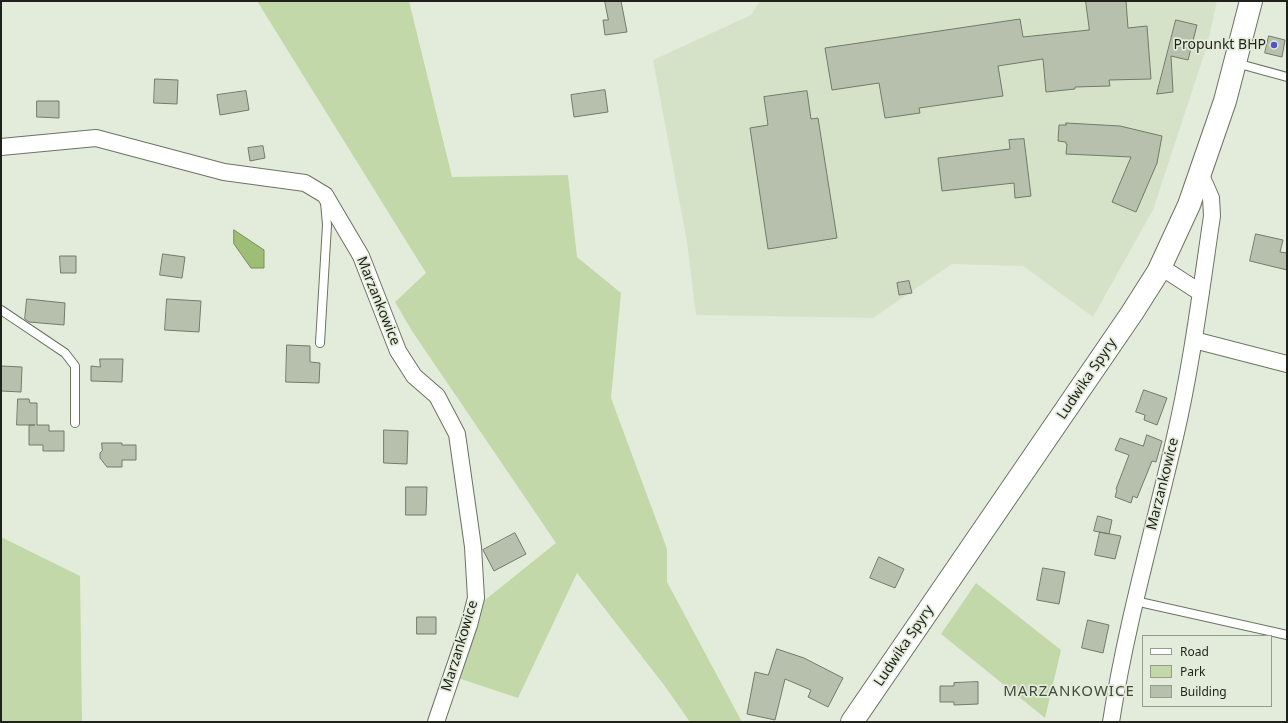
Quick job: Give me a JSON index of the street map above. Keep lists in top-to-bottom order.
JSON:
{
  "streets": {
    "main road": ["Ludwika Spyry"],
    "street": ["Marzankowice"]
  },
  "crossings": [
    ["Marzankowice", "Ludwika Spyry"]
  ],
  "districts": ["MARZANKOWICE"],
  "places": ["Propunkt BHP"],
  "legend": ["Road", "Park", "Building"]
}
